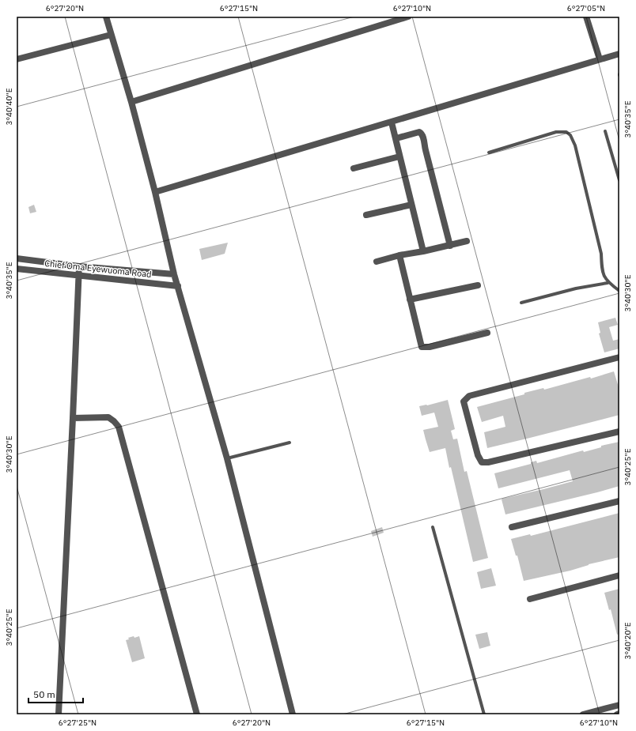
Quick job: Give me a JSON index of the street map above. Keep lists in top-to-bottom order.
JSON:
{
  "streets": {
    "street": ["Chief Oma Eyewuoma Road"]
  },
  "scale_bar": "50 m",
  "coordinates": [
    "6°27'20\"N",
    "6°27'15\"N",
    "6°27'10\"N",
    "6°27'05\"N",
    "3°40'40\"E",
    "3°40'35\"E",
    "3°40'30\"E",
    "3°40'25\"E",
    "3°40'20\"E",
    "6°27'25\"N"
  ]
}
